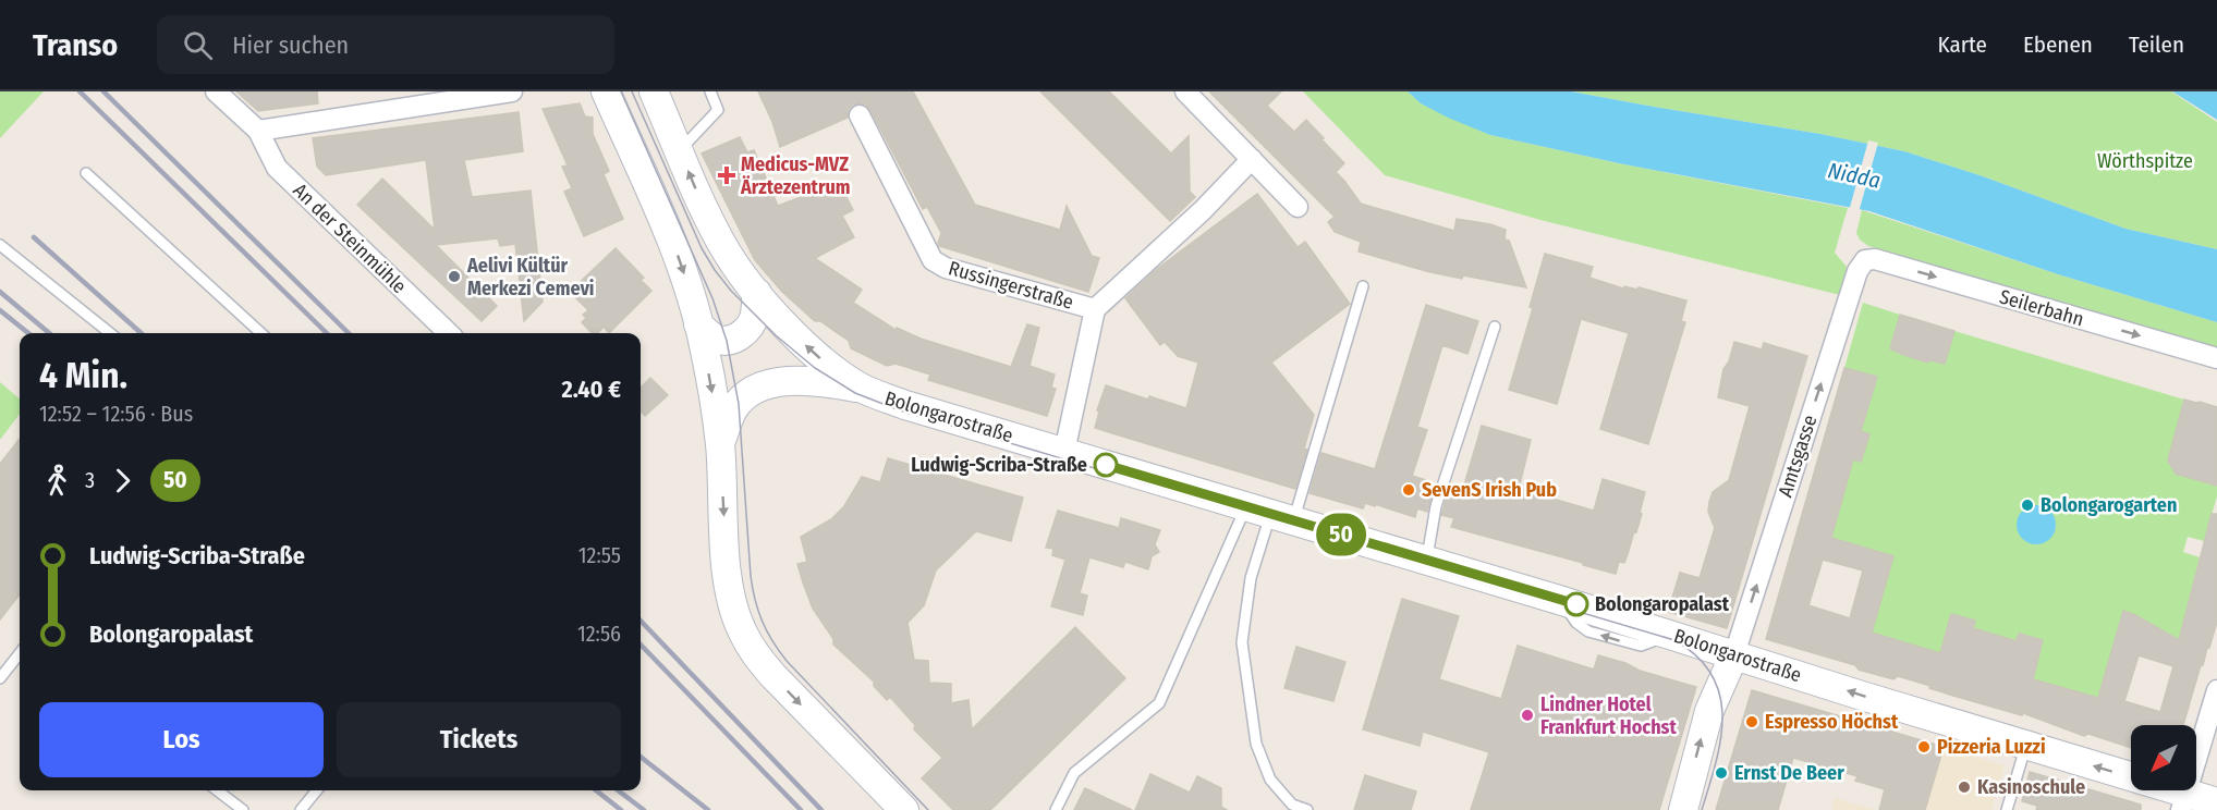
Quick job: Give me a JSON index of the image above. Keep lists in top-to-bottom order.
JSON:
{
  "streets": {
    "main road": ["Bolongarostraße"],
    "street": [
      "An der Steinmühle",
      "Russingerstraße",
      "Seilerbahn",
      "Amtsgasse"
    ]
  },
  "crossings": [
    ["Russingerstraße", "Bolongarostraße"],
    ["Seilerbahn", "Amtsgasse"],
    ["Bolongarostraße", "Amtsgasse"]
  ],
  "one_way": ["Seilerbahn", "Bolongarostraße", "Amtsgasse"],
  "water": ["Nidda"],
  "parks": ["Wörthspitze"],
  "places": {
    "health": ["Medicus-MVZ Ärztezentrum"],
    "other": [
      "Aelivi Kültür Merkezi Cemevi",
      "Ludwig-Scriba-Straße",
      "SevenS Irish Pub",
      "Bolongarogarten",
      "Bolongaropalast",
      "Lindner Hotel Frankfurt Hochst",
      "Espresso Höchst",
      "Pizzeria Luzzi",
      "Ernst De Beer",
      "Kasinoschule"
    ]
  },
  "lines": ["bus line 50"],
  "north": "bottom left",
  "page": {
    "header": "Transo",
    "search": "Hier suchen",
    "nav": ["Karte", "Ebenen", "Teilen"],
    "on_map": "50",
    "heading": ["4 Min.", "12:52 – 12:56 · Bus", "2.40 €"],
    "legs": ["3", "50"],
    "list": [
      {
        "name": "Ludwig-Scriba-Straße",
        "value": "12:55"
      },
      {
        "name": "Bolongaropalast",
        "value": "12:56"
      }
    ],
    "buttons": ["Los", "Tickets"]
  }
}
